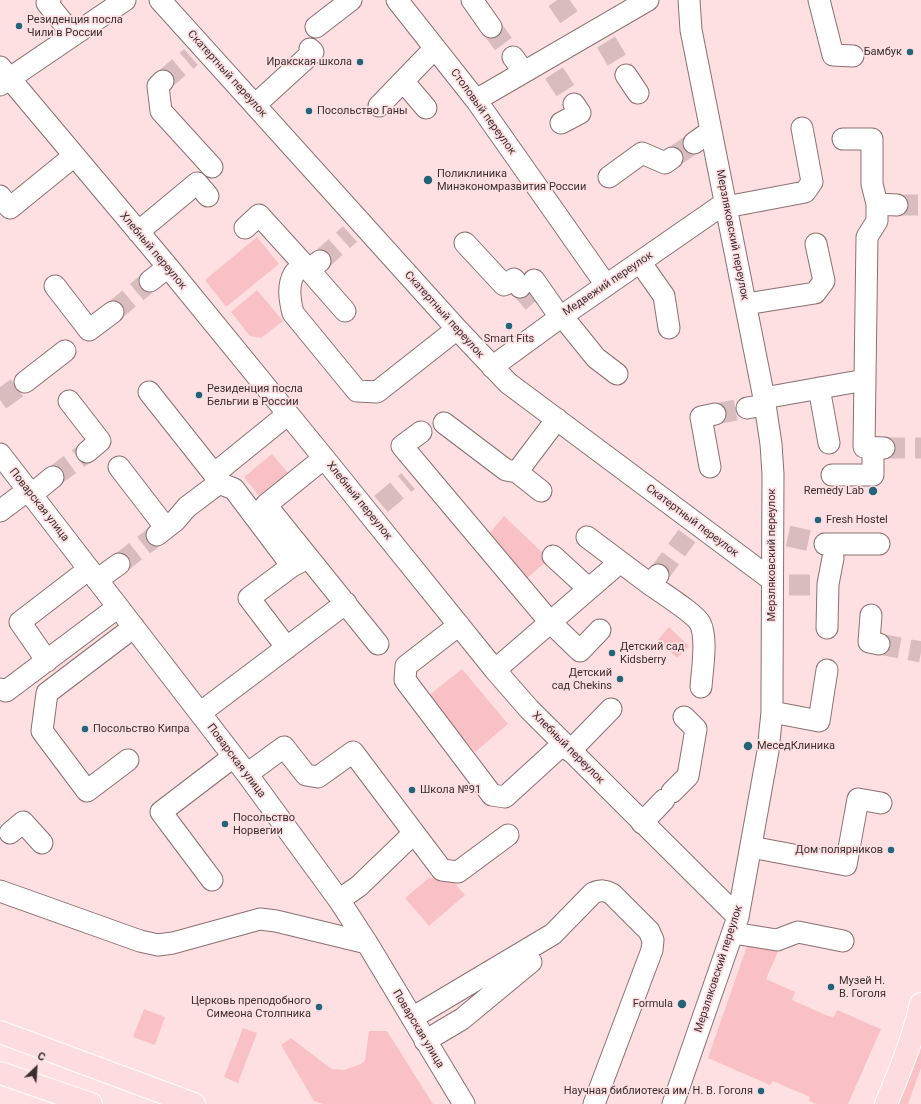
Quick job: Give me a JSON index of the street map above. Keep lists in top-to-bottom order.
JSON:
{
  "streets": {
    "street": [
      "Скатертный переулок",
      "Столовый переулок",
      "Мерзляковский переулок",
      "Хлебный переулок",
      "Медвежий переулок",
      "Поварская улица"
    ]
  },
  "crossings": [
    ["Скатертный переулок", "Мерзляковский переулок"],
    ["Скатертный переулок", "Медвежий переулок"],
    ["Столовый переулок", "Медвежий переулок"],
    ["Мерзляковский переулок", "Хлебный переулок"],
    ["Мерзляковский переулок", "Медвежий переулок"]
  ],
  "places": [
    "Резиденция посла Чили в России",
    "Бамбук",
    "Иракская школа",
    "Посольство Ганы",
    "Поликлиника Минэкономразвития России",
    "Smart Fits",
    "Резиденция посла Бельгии в России",
    "Remedy Lab",
    "Fresh Hostel",
    "Детский сад Kidsberry",
    "Детский сад Chekins",
    "Посольство Кипра",
    "МеседКлиника",
    "Школа №91",
    "Посольство Норвегии",
    "Дом полярников",
    "Музей Н. В. Гоголя",
    "Formula",
    "Церковь преподобного Симеона Столпника",
    "Научная библиотека им. Н. В. Гоголя"
  ],
  "north": "top right"
}
